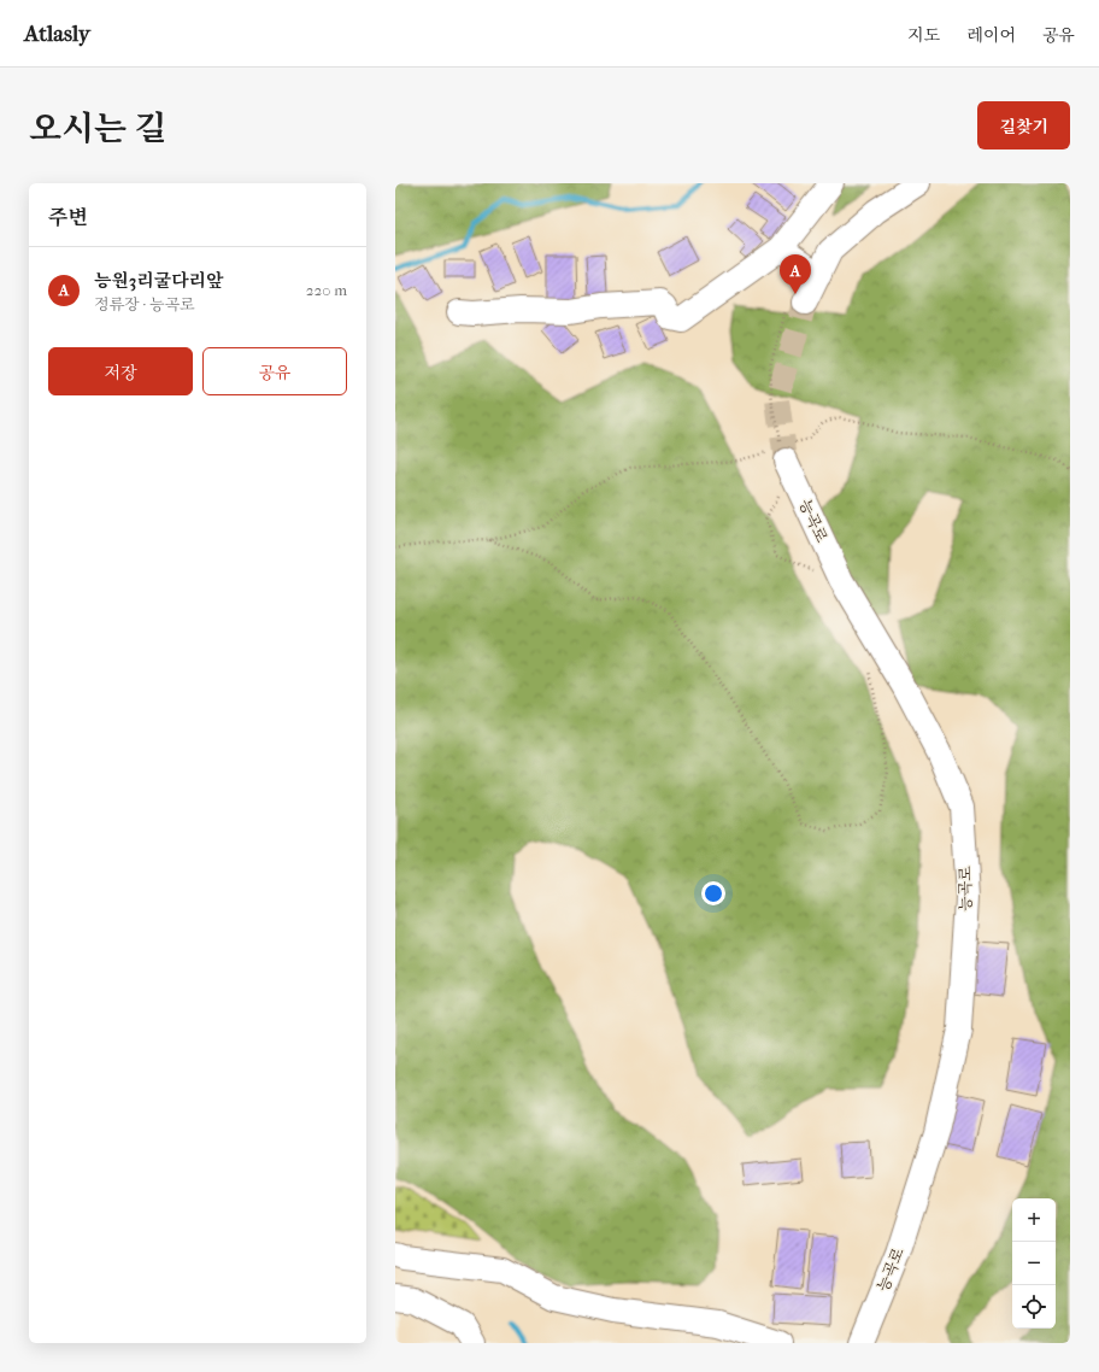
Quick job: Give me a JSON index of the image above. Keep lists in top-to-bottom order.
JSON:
{
  "streets": {
    "street": ["능곡로"]
  },
  "page": {
    "header": "Atlasly",
    "nav": ["지도", "레이어", "공유"],
    "title": "오시는 길",
    "buttons": [
      "길찾기",
      ["저장", "공유"]
    ],
    "heading": "주변",
    "list": [
      {
        "mark": "A",
        "name": "능원3리굴다리앞",
        "note": "정류장 · 능곡로",
        "value": "220 m"
      }
    ],
    "pins": "A",
    "map_buttons": ["+", "−"]
  }
}
